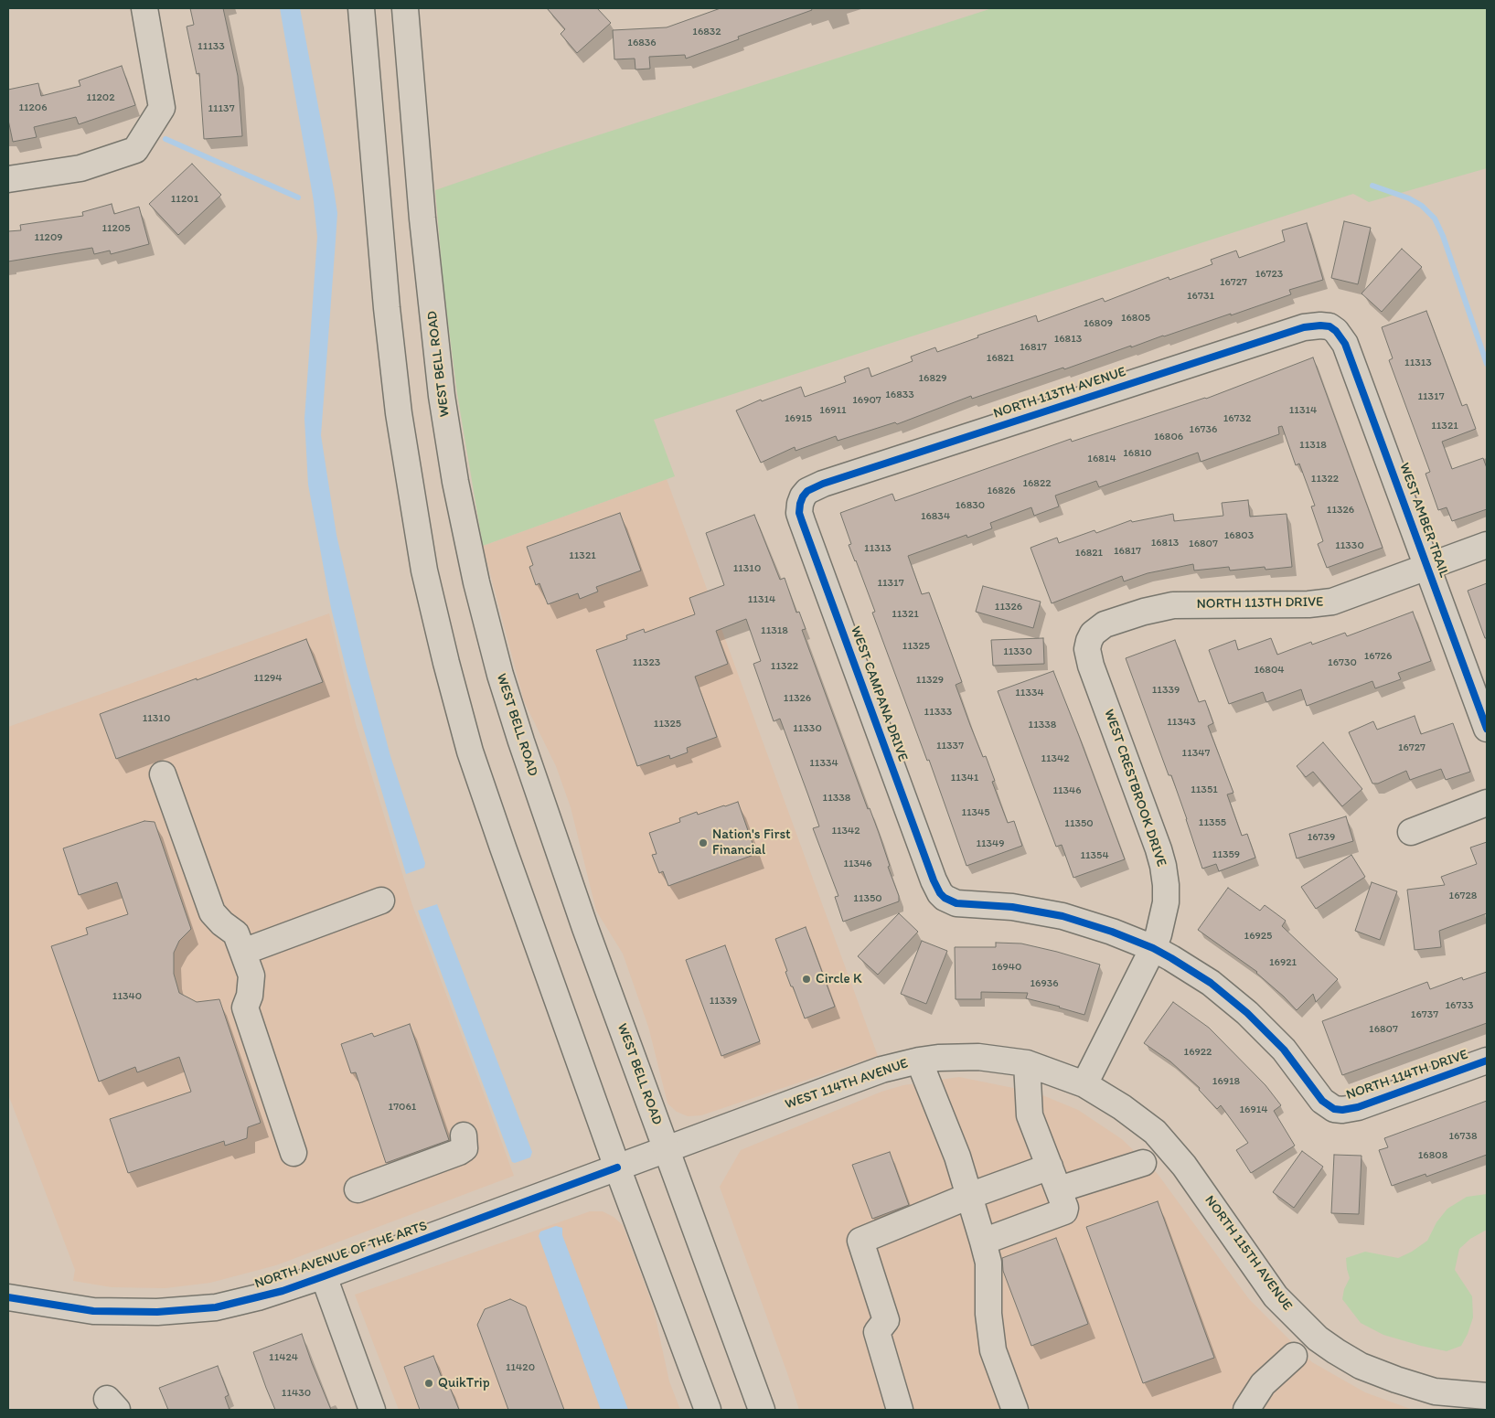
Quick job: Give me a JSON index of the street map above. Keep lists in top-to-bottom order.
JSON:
{
  "streets": {
    "street": [
      "WEST BELL ROAD",
      "NORTH 113TH AVENUE",
      "WEST AMBER TRAIL",
      "NORTH 113TH DRIVE",
      "WEST CAMPANA DRIVE",
      "WEST CRESTBROOK DRIVE",
      "NORTH 114TH DRIVE",
      "WEST 114TH AVENUE",
      "NORTH 115TH AVENUE",
      "NORTH AVENUE OF THE ARTS"
    ]
  },
  "crossings": [
    ["WEST BELL ROAD", "WEST 114TH AVENUE"],
    ["WEST BELL ROAD", "NORTH AVENUE OF THE ARTS"],
    ["NORTH 113TH AVENUE", "WEST AMBER TRAIL"],
    ["NORTH 113TH AVENUE", "WEST CAMPANA DRIVE"],
    ["WEST AMBER TRAIL", "NORTH 113TH DRIVE"],
    ["NORTH 113TH DRIVE", "WEST CRESTBROOK DRIVE"],
    ["WEST CAMPANA DRIVE", "WEST CRESTBROOK DRIVE"],
    ["WEST CAMPANA DRIVE", "NORTH 114TH DRIVE"],
    ["WEST CRESTBROOK DRIVE", "NORTH 114TH DRIVE"],
    ["WEST CRESTBROOK DRIVE", "WEST 114TH AVENUE"],
    ["WEST CRESTBROOK DRIVE", "NORTH 115TH AVENUE"],
    ["WEST 114TH AVENUE", "NORTH 115TH AVENUE"],
    ["WEST 114TH AVENUE", "NORTH AVENUE OF THE ARTS"]
  ],
  "places": ["Nation's First Financial", "Circle K", "QuikTrip"],
  "house_numbers": [
    "16832",
    "16836",
    "11133",
    "11202",
    "11206",
    "11137",
    "11201",
    "11205",
    "11209",
    "16723",
    "16727",
    "16731",
    "16805",
    "16809",
    "16813",
    "16817",
    "16821",
    "11313",
    "16829",
    "16833",
    "11317",
    "16907",
    "16911",
    "11314",
    "16915",
    "16732",
    "11321",
    "16736",
    "16806",
    "11318",
    "16810",
    "16814",
    "11322",
    "16822",
    "16826",
    "16830",
    "11326",
    "16834",
    "16803",
    "16813",
    "16807",
    "11330",
    "11313",
    "16817",
    "16821",
    "11321",
    "11310",
    "11317",
    "11314",
    "11326",
    "11321",
    "11318",
    "11325",
    "11330",
    "16726",
    "11323",
    "16730",
    "11322",
    "16804",
    "11294",
    "11329",
    "11339",
    "11334",
    "11326",
    "11333",
    "11310",
    "11343",
    "11325",
    "11338",
    "11330",
    "11337",
    "16727",
    "11347",
    "11342",
    "11334",
    "11341",
    "11351",
    "11346",
    "11338",
    "11345",
    "11355",
    "11350",
    "11342",
    "16739",
    "11349",
    "11359",
    "11354",
    "11346",
    "16728",
    "11350",
    "16925",
    "16921",
    "16940",
    "16936",
    "11340",
    "11339",
    "16733",
    "16737",
    "16807",
    "16922",
    "16918",
    "17061",
    "16914",
    "16738",
    "16808",
    "11424",
    "11420",
    "11430"
  ]
}
